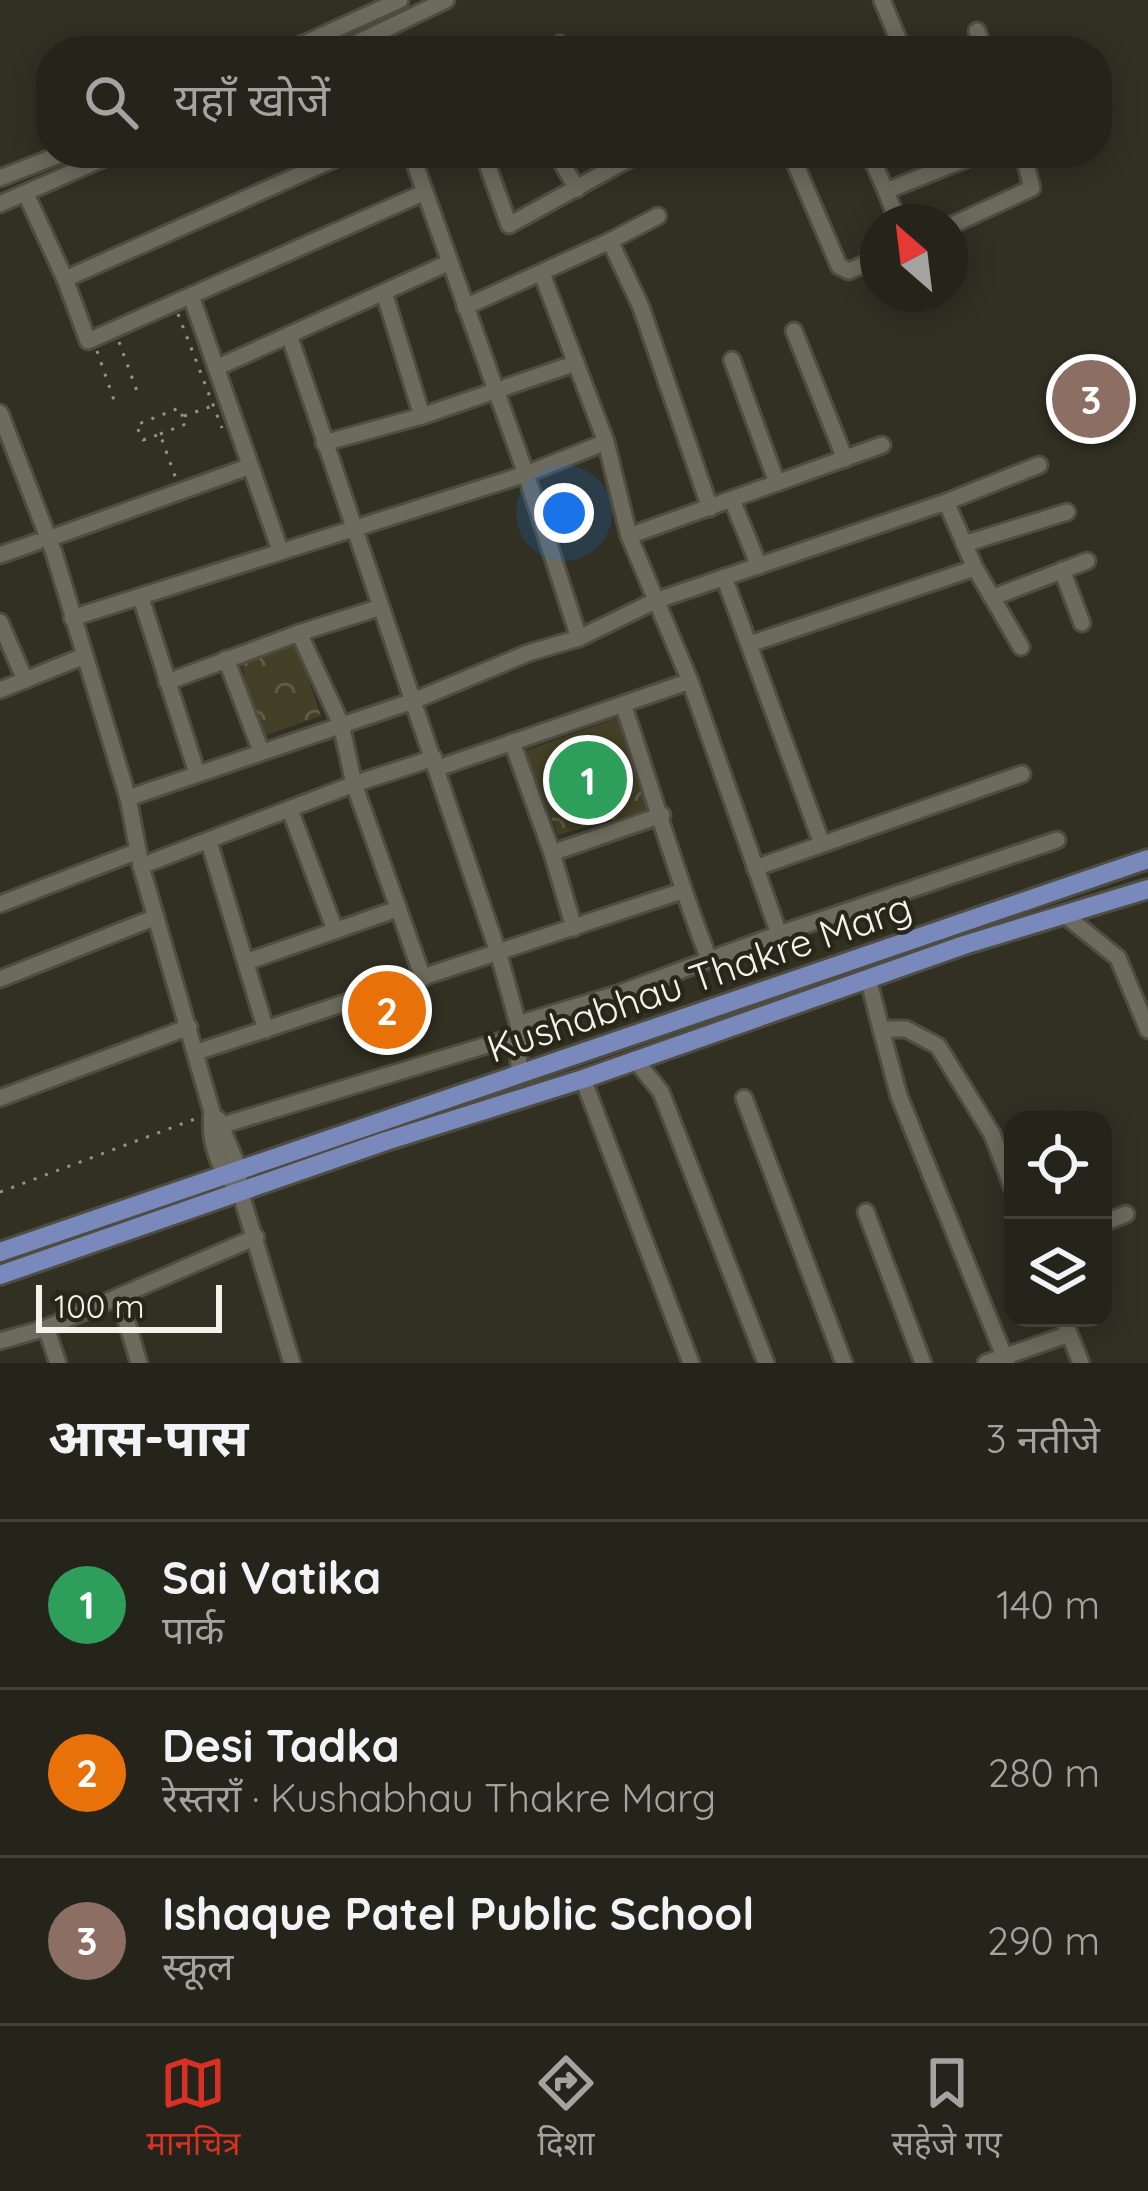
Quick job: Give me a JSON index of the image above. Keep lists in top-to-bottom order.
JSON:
{
  "streets": {
    "main road": ["Kushabhau Thakre Marg"]
  },
  "scale_bar": "100 m",
  "north": "top left",
  "page": {
    "search": "यहाँ खोजें",
    "pins": ["3", "1", "2"],
    "scale": "100 m",
    "heading": ["आस-पास", "3 नतीजे"],
    "list": [
      {
        "mark": "1",
        "name": "Sai Vatika",
        "note": "पार्क",
        "value": "140 m"
      },
      {
        "mark": "2",
        "name": "Desi Tadka",
        "note": "रेस्तराँ · Kushabhau Thakre Marg",
        "value": "280 m"
      },
      {
        "mark": "3",
        "name": "Ishaque Patel Public School",
        "note": "स्कूल",
        "value": "290 m"
      }
    ],
    "nav": ["मानचित्र", "दिशा", "सहेजे गए"]
  }
}
